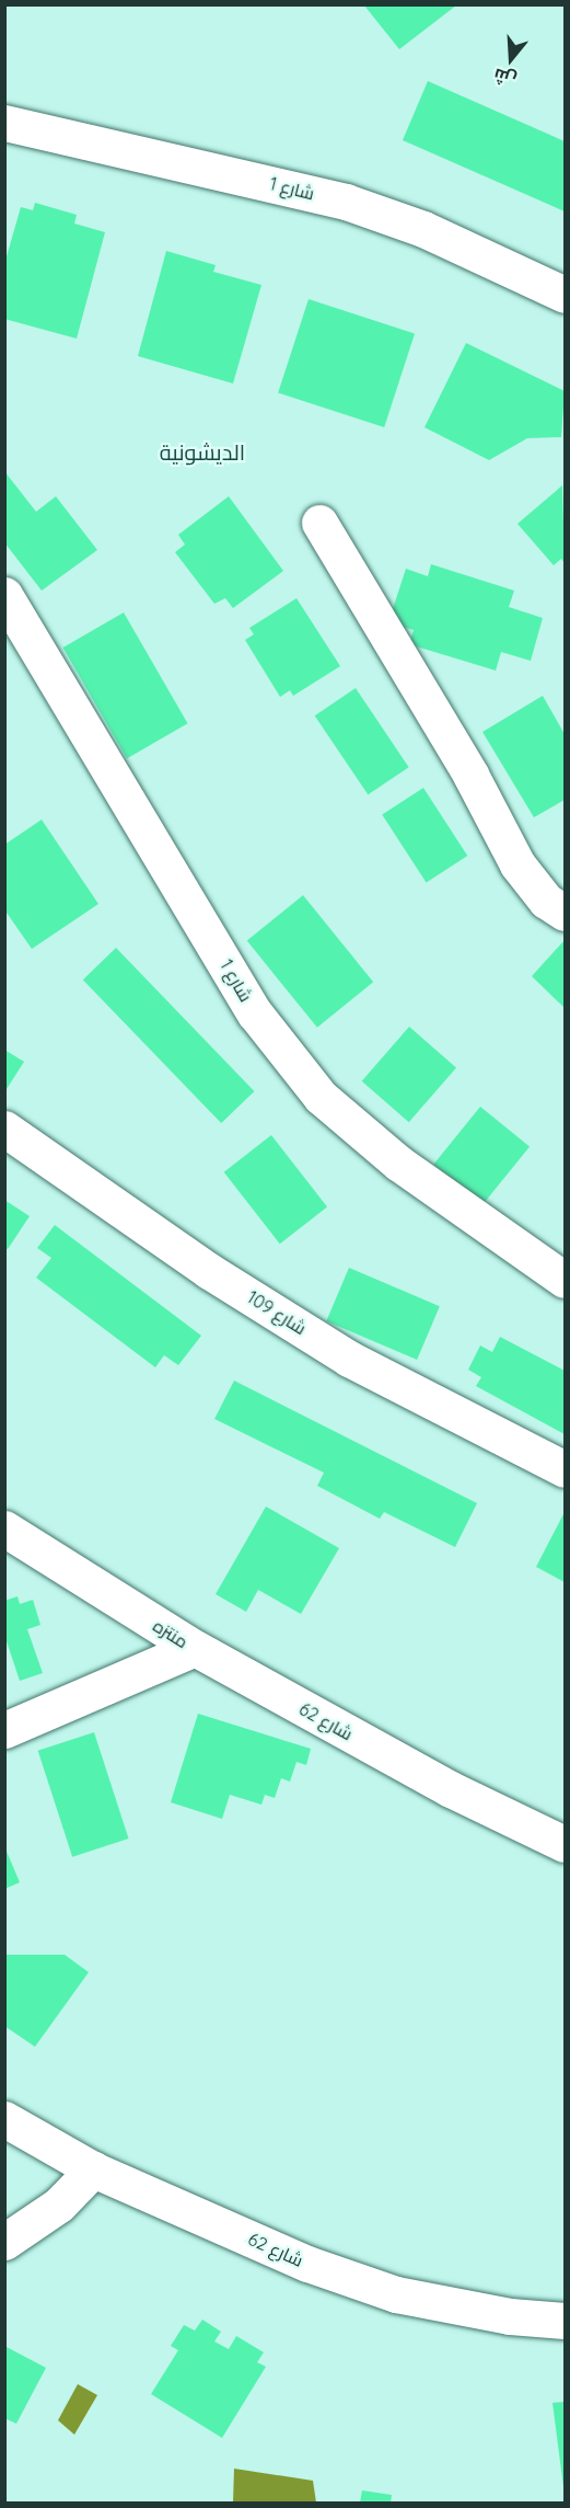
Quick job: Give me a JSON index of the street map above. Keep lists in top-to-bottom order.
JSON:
{
  "streets": {
    "street": [
      "شارع 1",
      "شارع 109",
      "منتزه",
      "شارع 62"
    ]
  },
  "crossings": [
    ["منتزه", "شارع 62"]
  ],
  "districts": ["الديشونية"],
  "north": "bottom"
}
